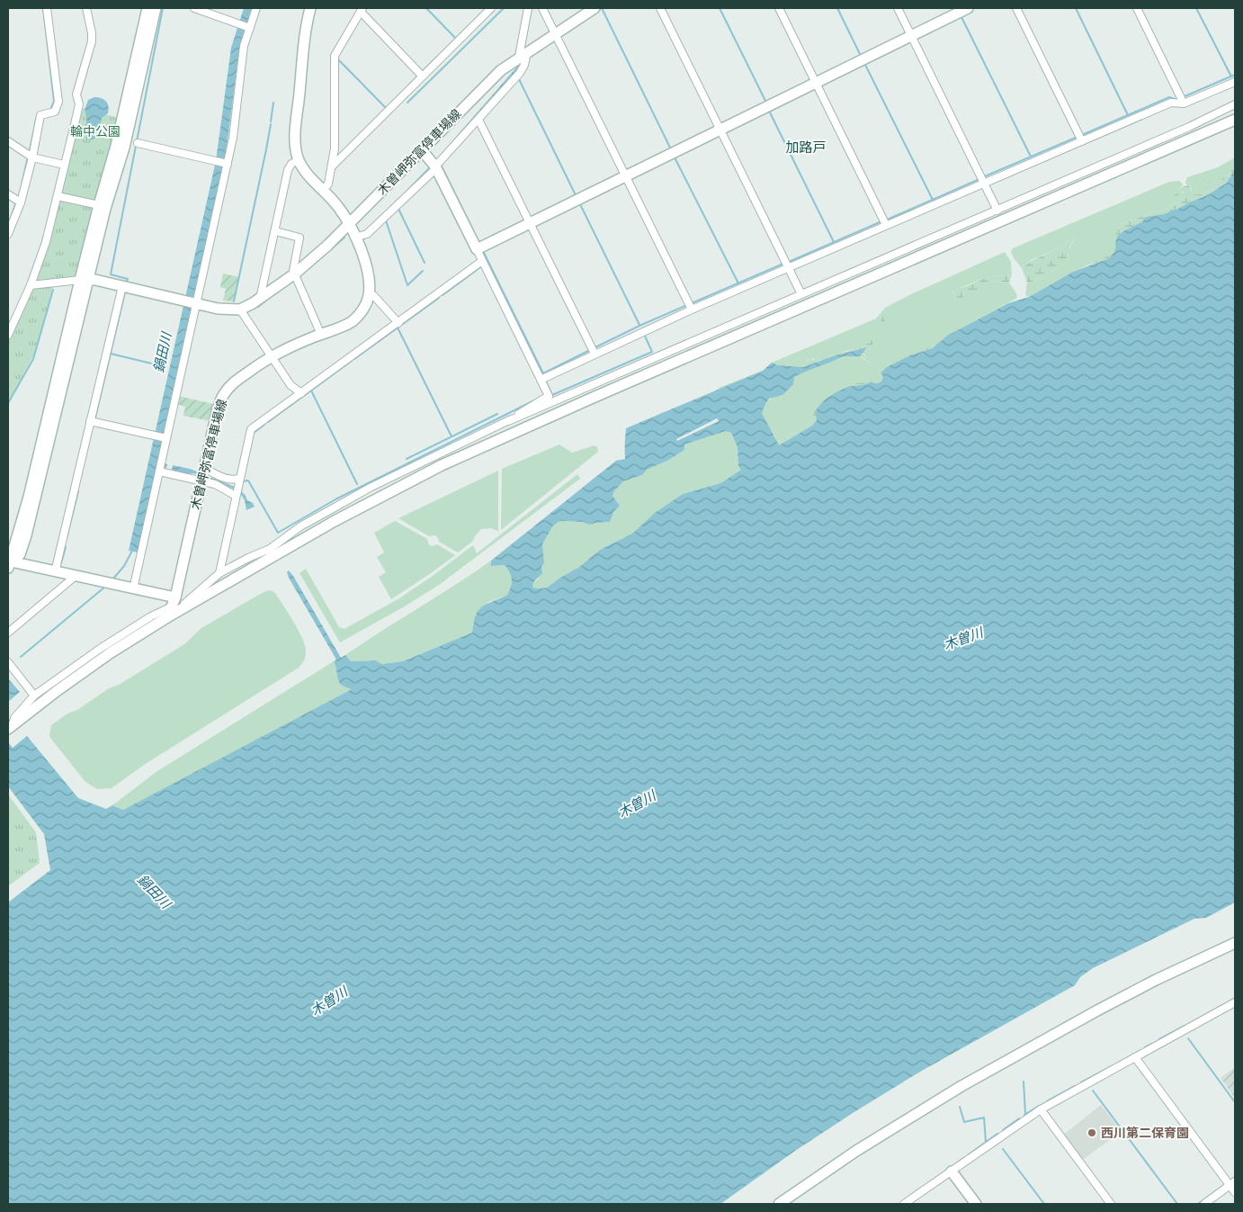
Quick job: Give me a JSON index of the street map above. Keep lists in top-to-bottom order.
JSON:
{
  "streets": {
    "street": ["木曽岬弥富停車場線"]
  },
  "districts": ["加路戸"],
  "water": ["鍋田川", "木曽川"],
  "parks": ["輪中公園"],
  "places": ["西川第二保育園"]
}
